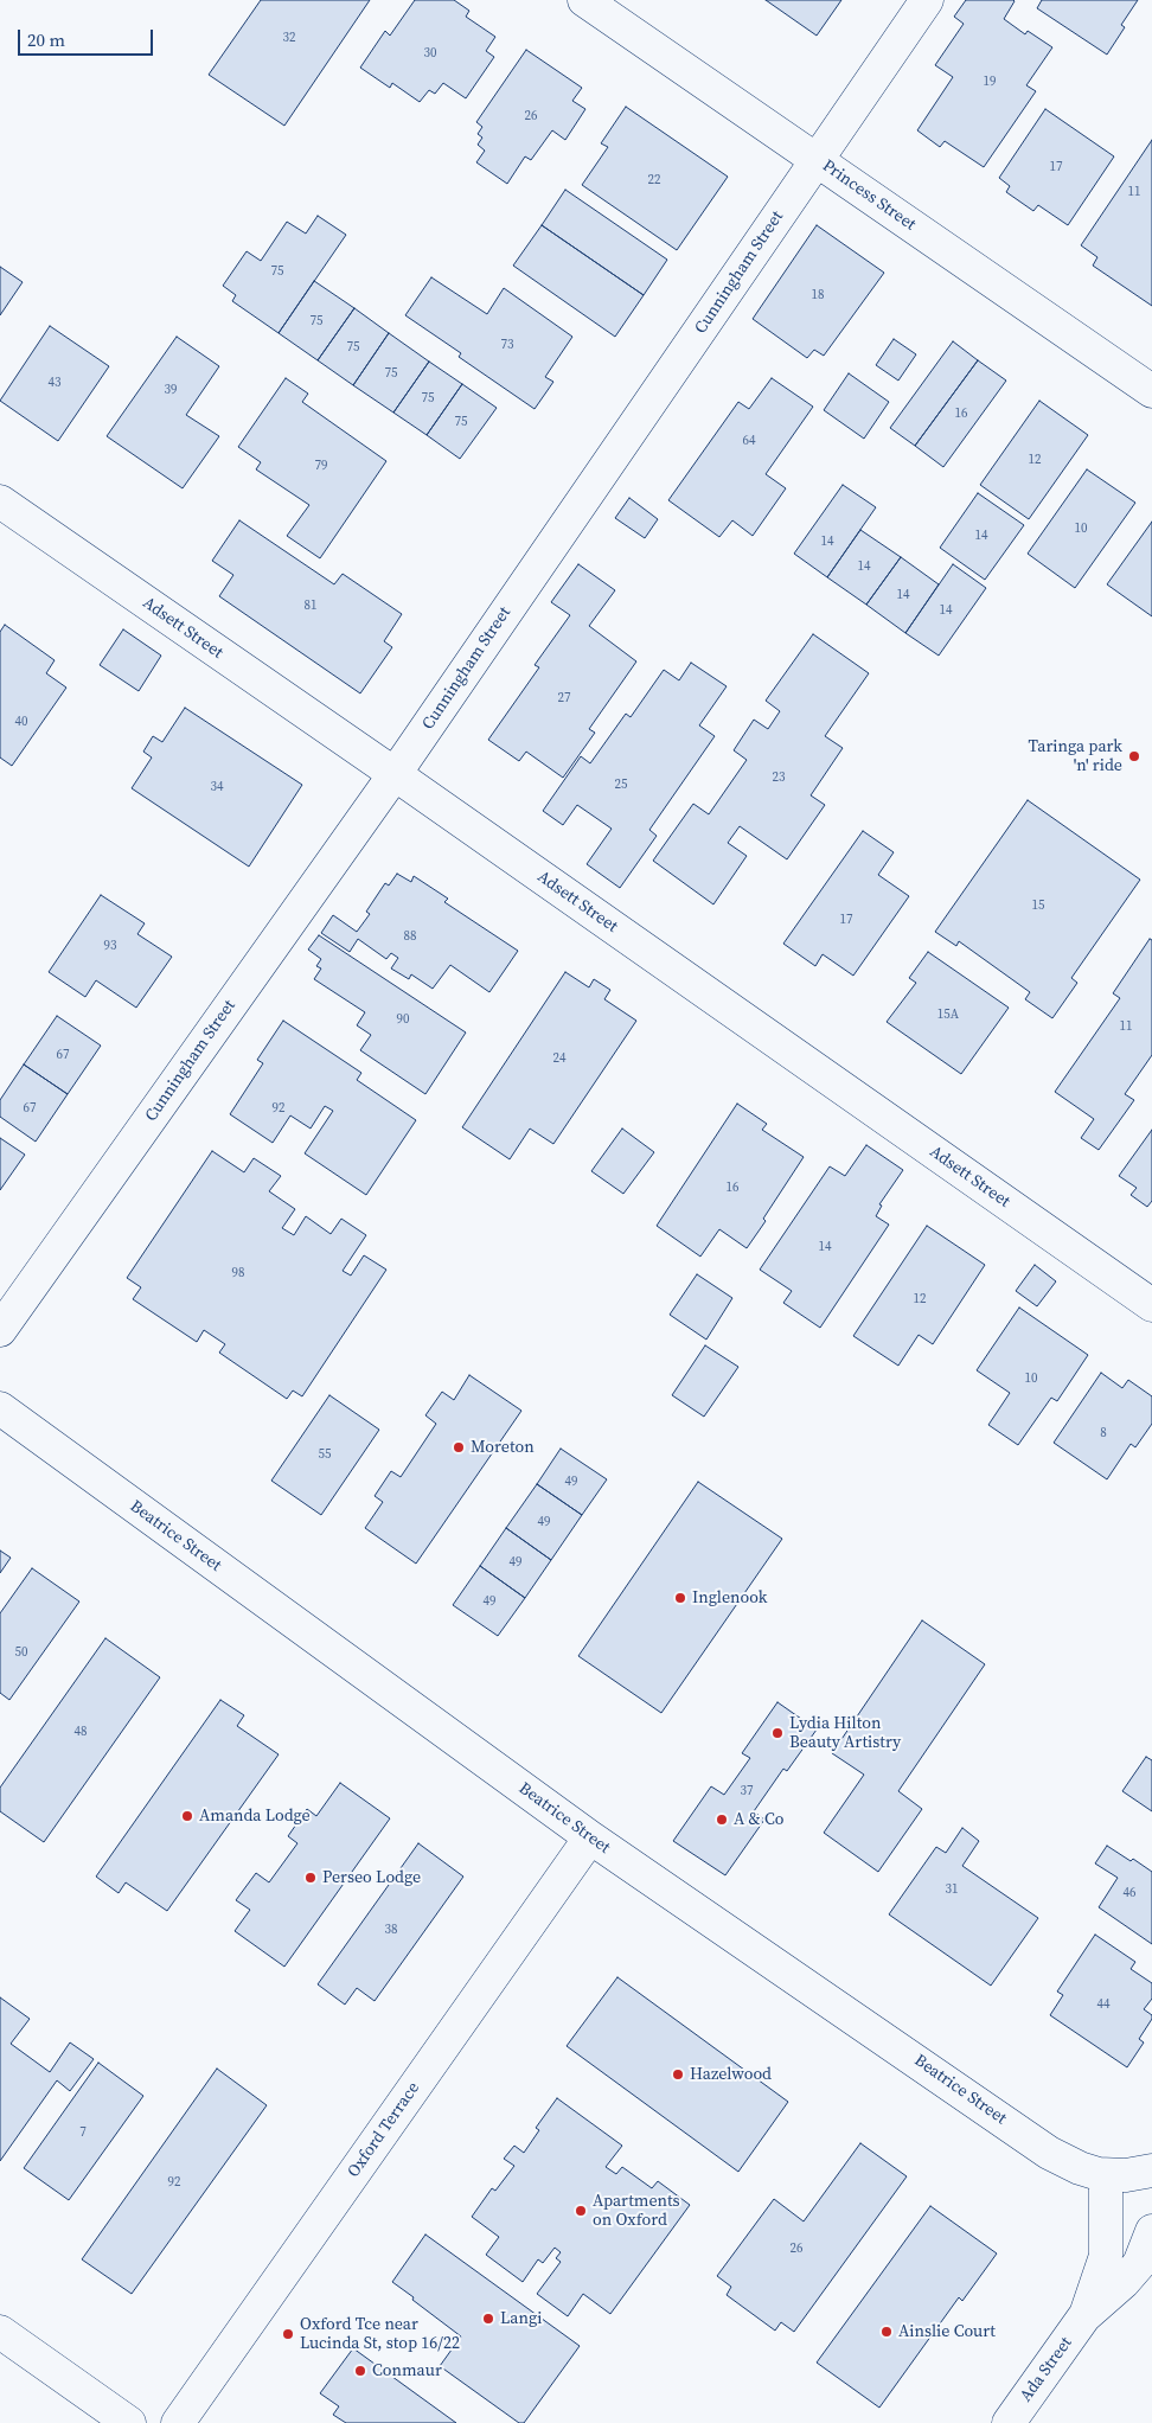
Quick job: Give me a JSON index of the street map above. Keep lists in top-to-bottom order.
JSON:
{
  "streets": {
    "street": [
      "Princess Street",
      "Cunningham Street",
      "Adsett Street",
      "Beatrice Street",
      "Oxford Terrace",
      "Ada Street"
    ]
  },
  "crossings": [
    ["Princess Street", "Cunningham Street"],
    ["Cunningham Street", "Adsett Street"],
    ["Beatrice Street", "Oxford Terrace"],
    ["Beatrice Street", "Ada Street"]
  ],
  "places": [
    "Taringa park 'n' ride",
    "Moreton",
    "Inglenook",
    "Lydia Hilton Beauty Artistry",
    "Amanda Lodge",
    "A & Co",
    "Perseo Lodge",
    "Hazelwood",
    "Apartments on Oxford",
    "Langi",
    "Ainslie Court",
    "Oxford Tce near Lucinda St, stop 16/22",
    "Conmaur"
  ],
  "house_numbers": [
    "32",
    "30",
    "19",
    "26",
    "17",
    "22",
    "11",
    "75",
    "18",
    "75",
    "73",
    "75",
    "75",
    "43",
    "39",
    "75",
    "16",
    "75",
    "64",
    "12",
    "79",
    "10",
    "14",
    "14",
    "14",
    "14",
    "81",
    "14",
    "27",
    "40",
    "23",
    "25",
    "34",
    "15",
    "17",
    "88",
    "93",
    "15A",
    "90",
    "11",
    "67",
    "24",
    "67",
    "92",
    "16",
    "14",
    "98",
    "12",
    "10",
    "8",
    "55",
    "49",
    "49",
    "49",
    "49",
    "50",
    "48",
    "37",
    "31",
    "46",
    "38",
    "44",
    "7",
    "92",
    "26"
  ],
  "scale_bar": "20 m"
}
